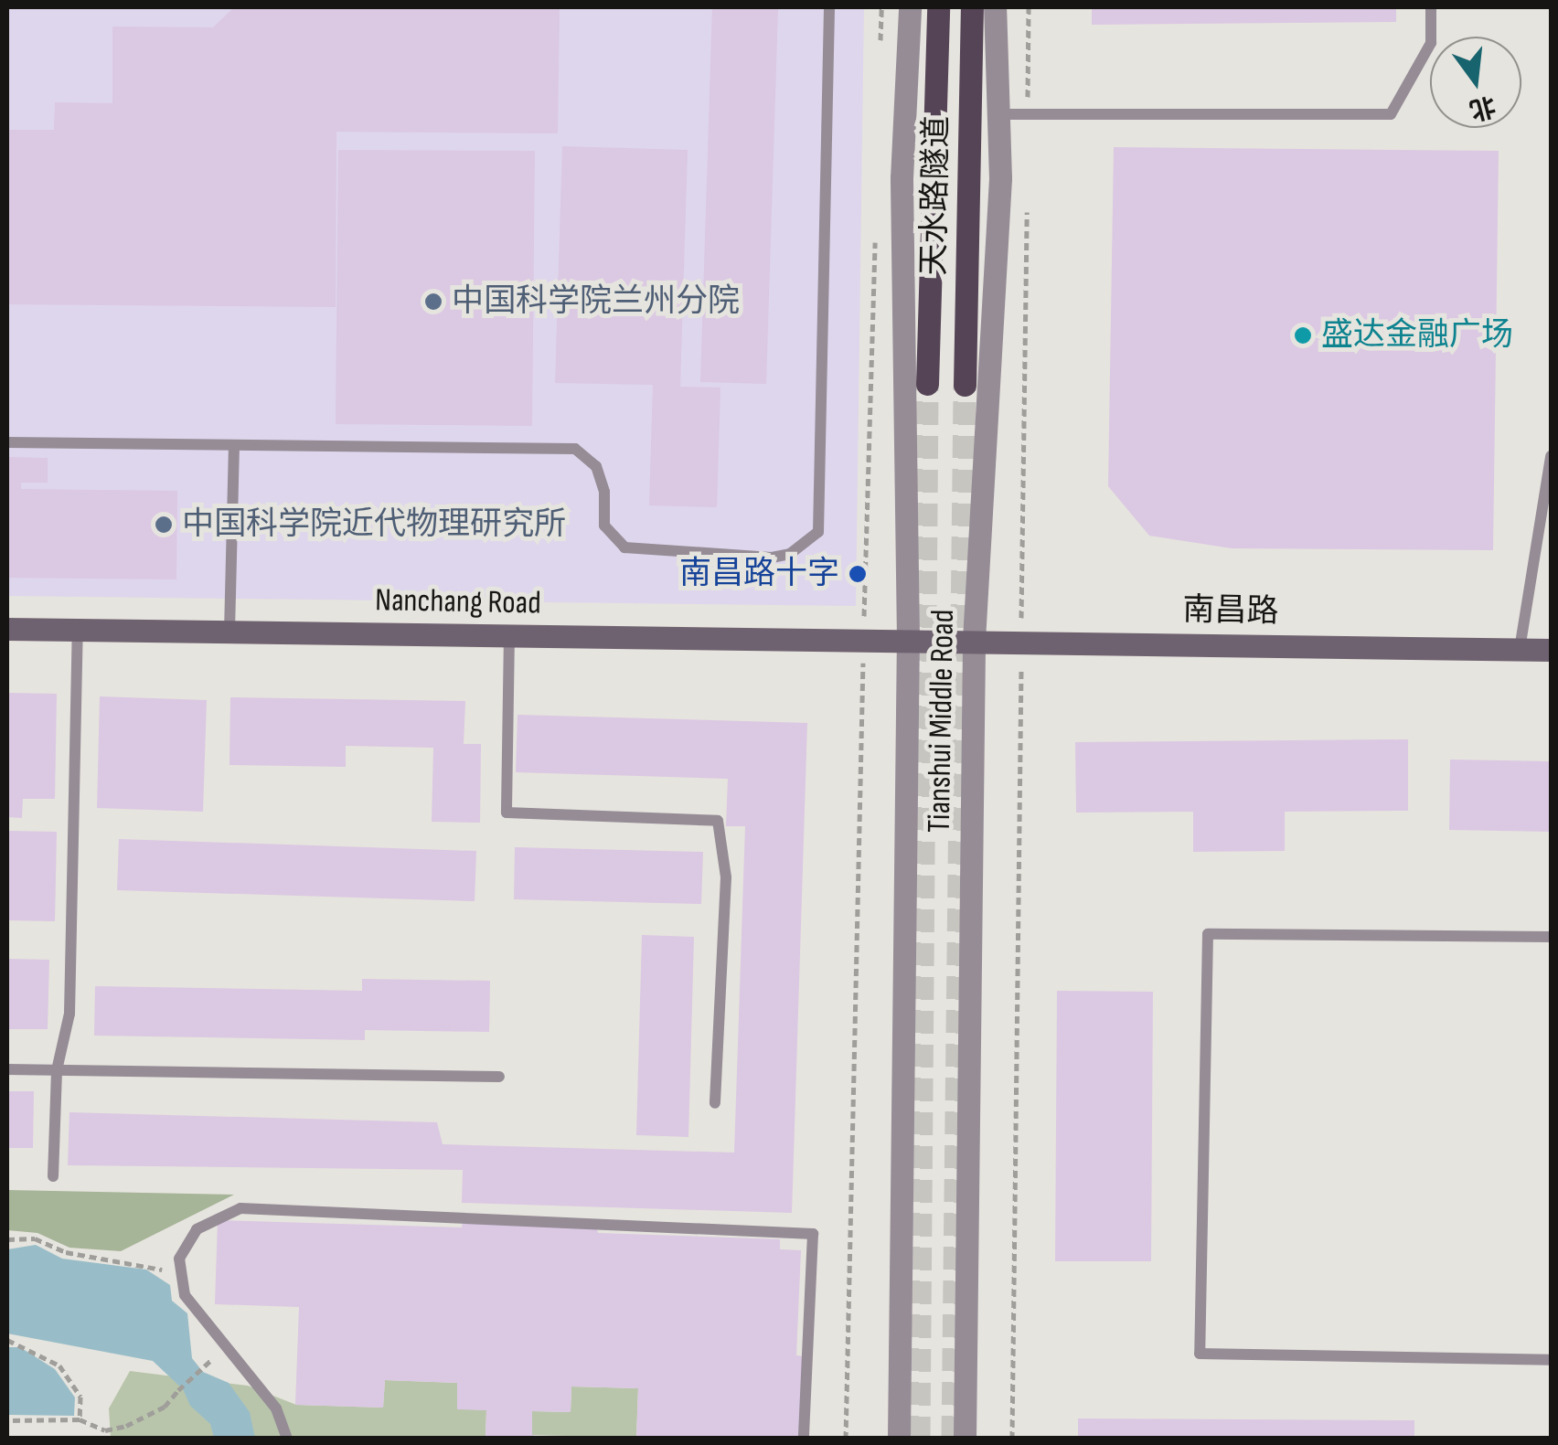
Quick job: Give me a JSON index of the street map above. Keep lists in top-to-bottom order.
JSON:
{
  "streets": {
    "main road": ["天水路隧道", "Nanchang Road", "南昌路"],
    "street": ["Tianshui Middle Road"]
  },
  "crossings": [
    ["Nanchang Road", "南昌路"],
    ["Nanchang Road", "Tianshui Middle Road"],
    ["南昌路", "Tianshui Middle Road"]
  ],
  "places": [
    "中国科学院兰州分院",
    "盛达金融广场",
    "中国科学院近代物理研究所",
    "南昌路十字"
  ],
  "north": "bottom"
}
